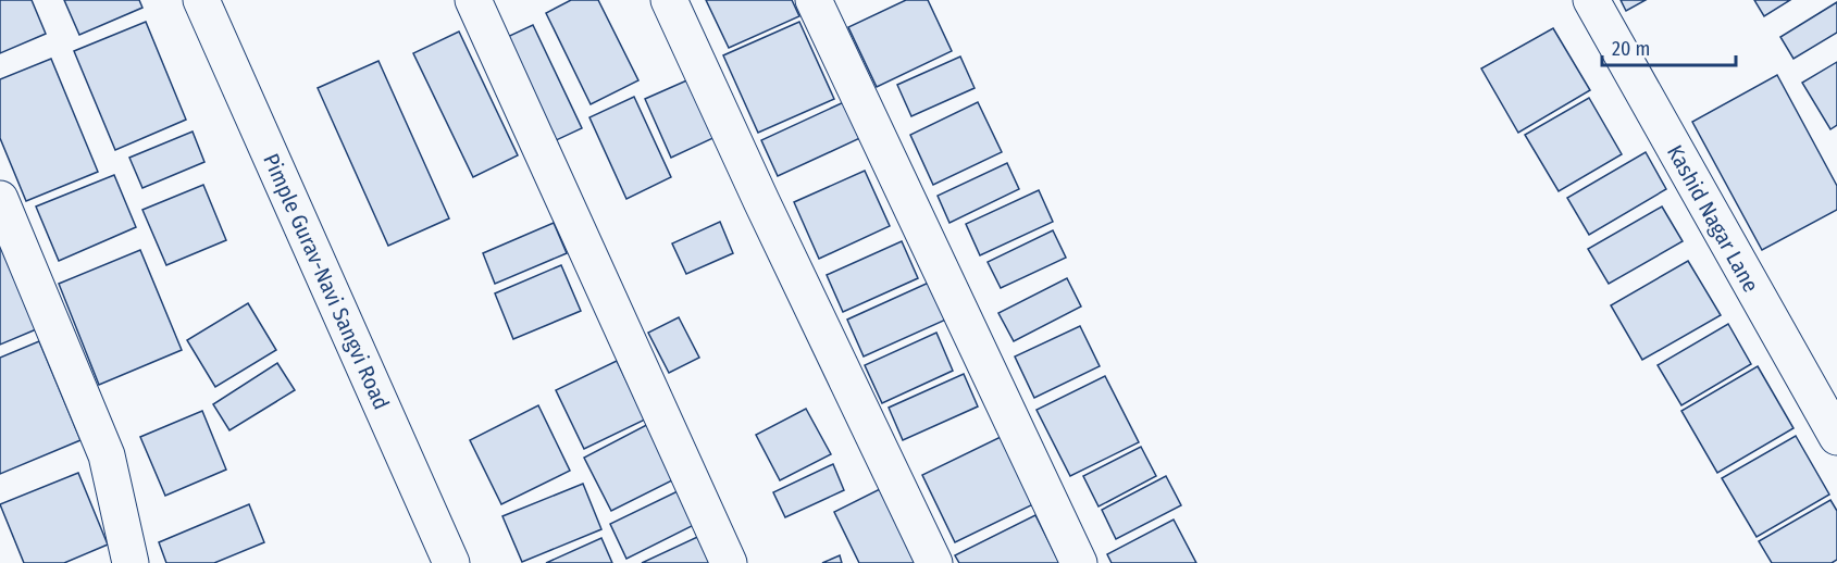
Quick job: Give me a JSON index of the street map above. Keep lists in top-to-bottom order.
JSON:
{
  "streets": {
    "street": ["Kashid Nagar Lane", "Pimple Gurav-Navi Sangvi Road"]
  },
  "scale_bar": "20 m"
}
